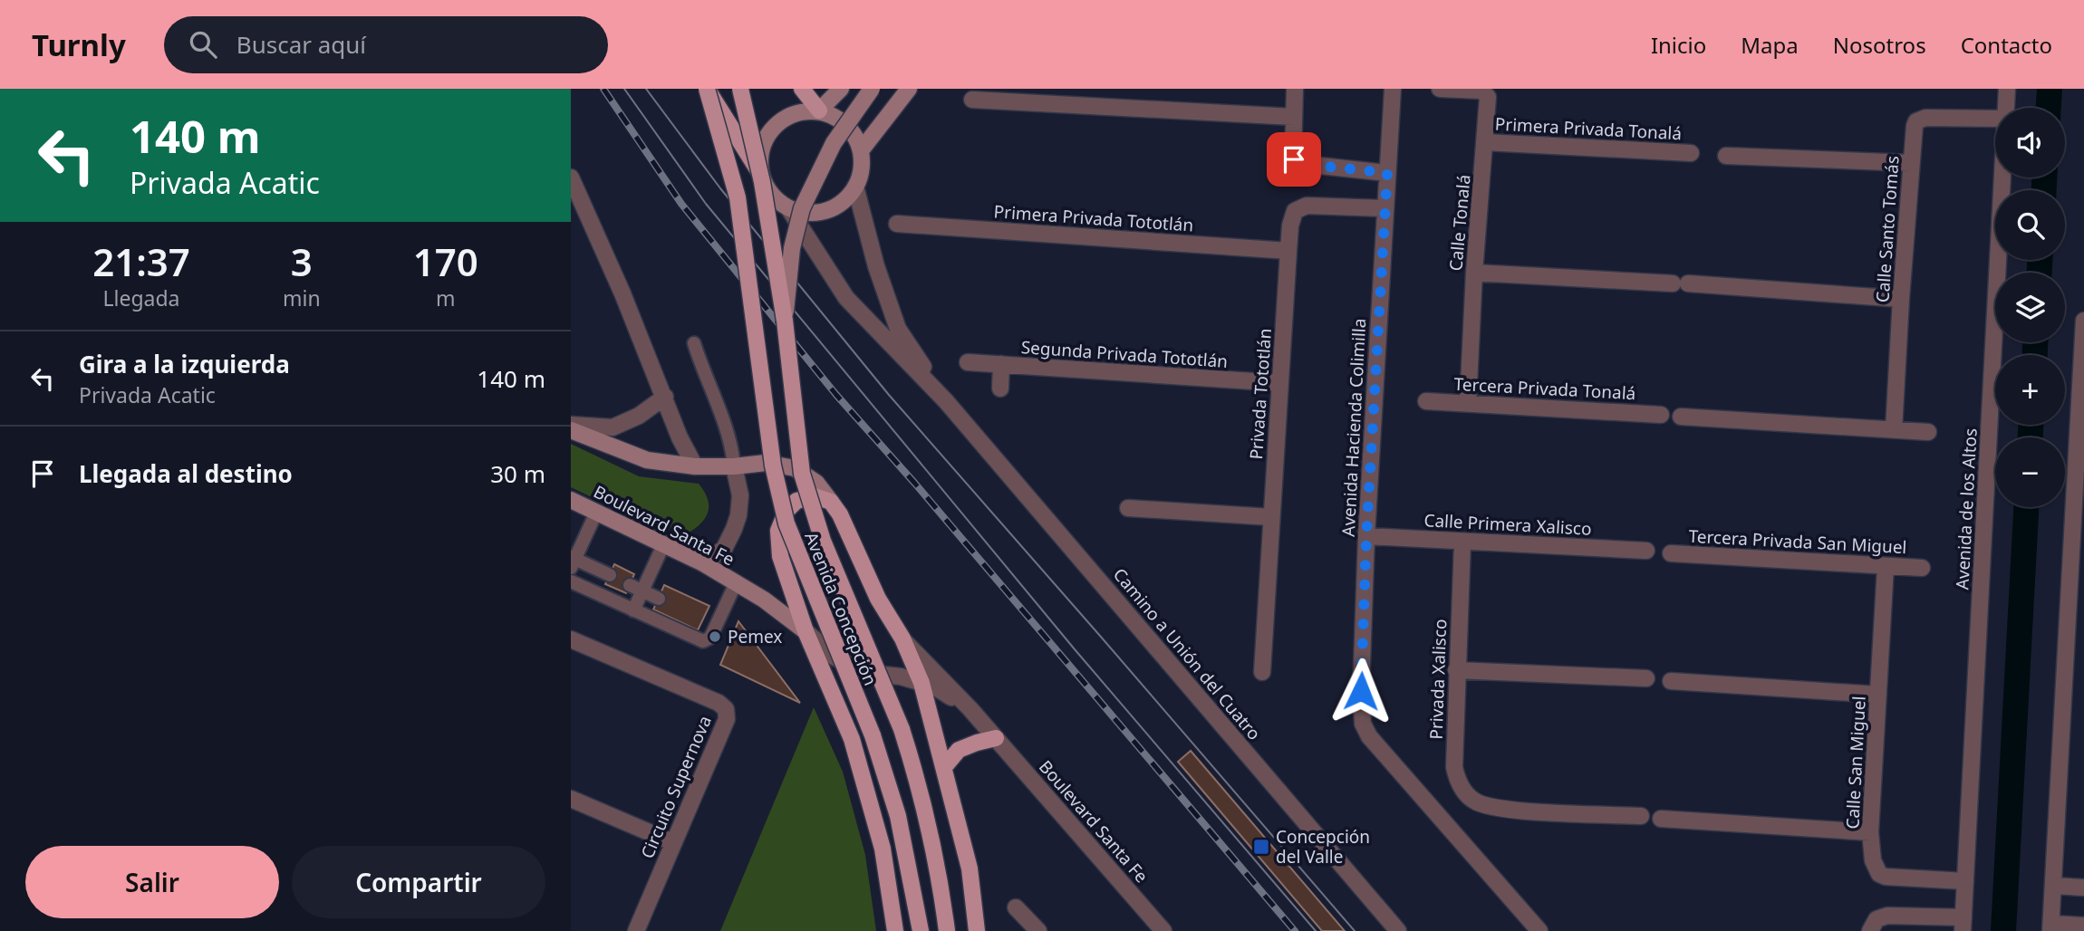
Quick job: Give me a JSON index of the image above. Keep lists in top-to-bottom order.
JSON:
{
  "streets": {
    "main road": ["Boulevard Santa Fe", "Avenida Concepción"],
    "street": [
      "Primera Privada Tonalá",
      "Primera Privada Tototlán",
      "Calle Tonalá",
      "Calle Santo Tomás",
      "Segunda Privada Tototlán",
      "Tercera Privada Tonalá",
      "Privada Tototlán",
      "Avenida Hacienda Colimilla",
      "Avenida de los Altos",
      "Calle Primera Xalisco",
      "Tercera Privada San Miguel",
      "Camino a Unión del Cuatro",
      "Privada Xalisco",
      "Calle San Miguel",
      "Circuito Supernova"
    ]
  },
  "crossings": [
    ["Primera Privada Tonalá", "Calle Tonalá"],
    ["Primera Privada Tototlán", "Privada Tototlán"],
    ["Calle Tonalá", "Tercera Privada Tonalá"],
    ["Segunda Privada Tototlán", "Privada Tototlán"],
    ["Privada Tototlán", "Avenida Hacienda Colimilla"],
    ["Avenida Hacienda Colimilla", "Calle Primera Xalisco"],
    ["Avenida de los Altos", "Calle San Miguel"],
    ["Calle Primera Xalisco", "Privada Xalisco"],
    ["Tercera Privada San Miguel", "Calle San Miguel"]
  ],
  "places": {
    "other": ["Pemex"],
    "transit": ["Concepción del Valle"]
  },
  "page": {
    "header": "Turnly",
    "search": "Buscar aquí",
    "nav": [
      "Inicio",
      "Mapa",
      "Nosotros",
      "Contacto"
    ],
    "turn": ["140 m", "Privada Acatic"],
    "map_buttons": ["+", "−"],
    "eta": [
      "21:37",
      "Llegada",
      "3",
      "min",
      "170",
      "m"
    ],
    "list": [
      {
        "name": "Gira a la izquierda",
        "note": "Privada Acatic",
        "value": "140 m"
      },
      {
        "name": "Llegada al destino",
        "value": "30 m"
      }
    ],
    "buttons": ["Salir", "Compartir"]
  }
}
